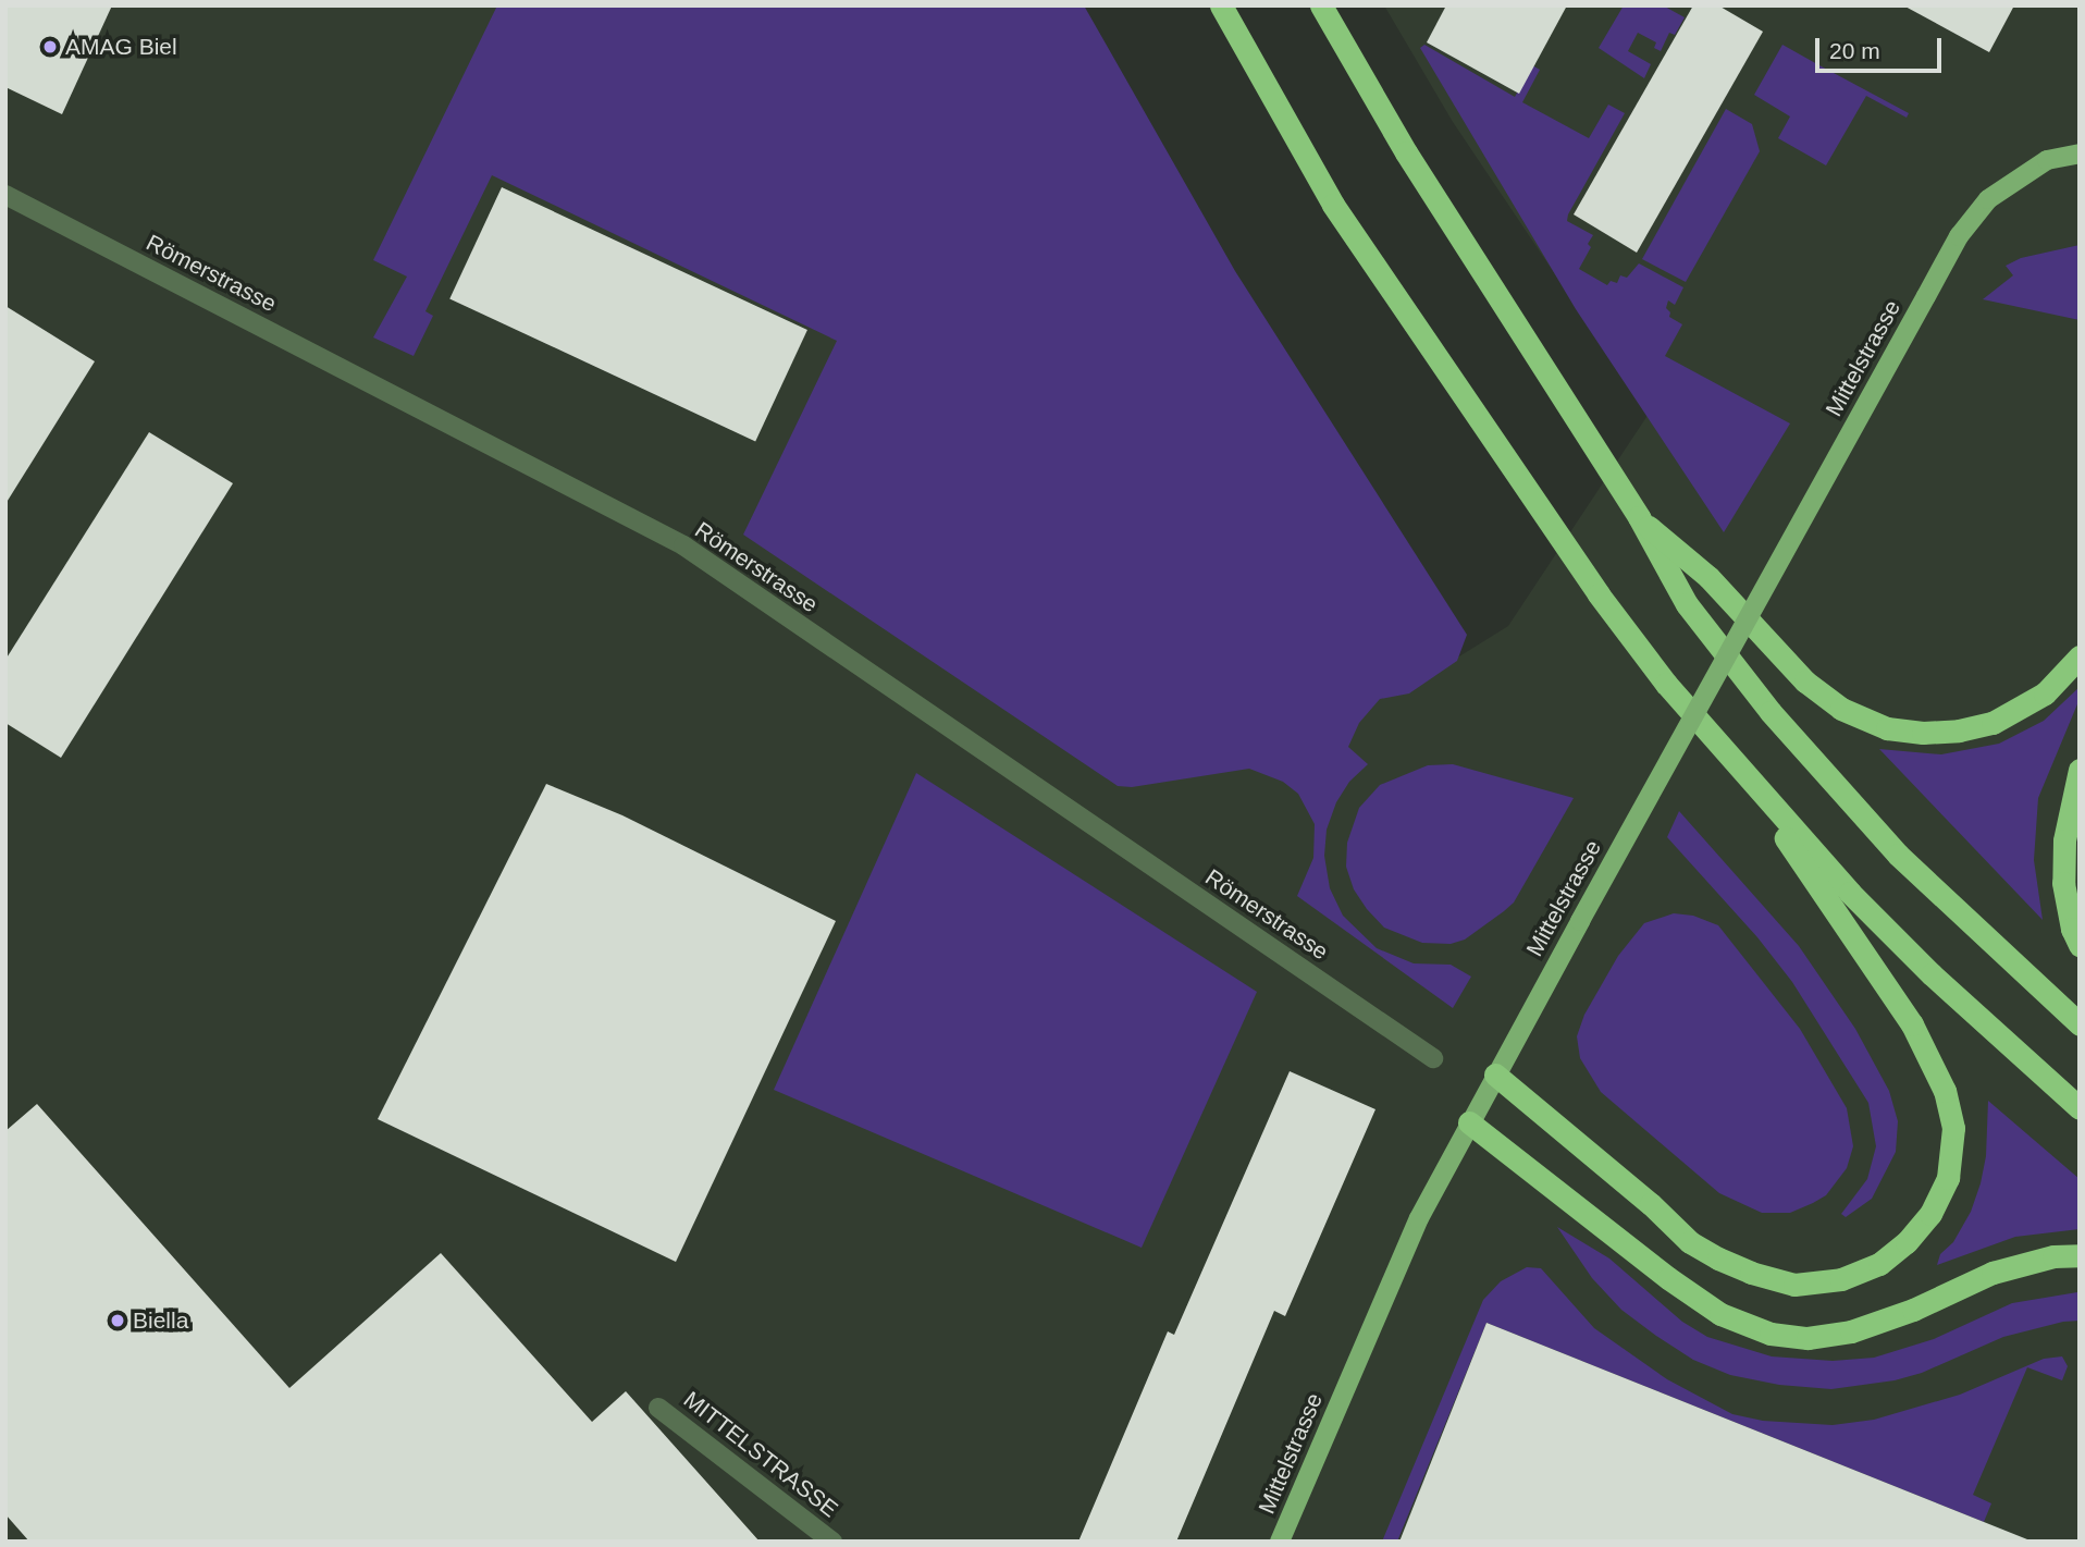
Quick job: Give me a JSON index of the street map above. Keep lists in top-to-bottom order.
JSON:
{
  "streets": {
    "main road": ["Mittelstrasse"],
    "street": ["Römerstrasse", "MITTELSTRASSE"]
  },
  "places": ["AMAG Biel", "Biella"],
  "scale_bar": "20 m"
}
